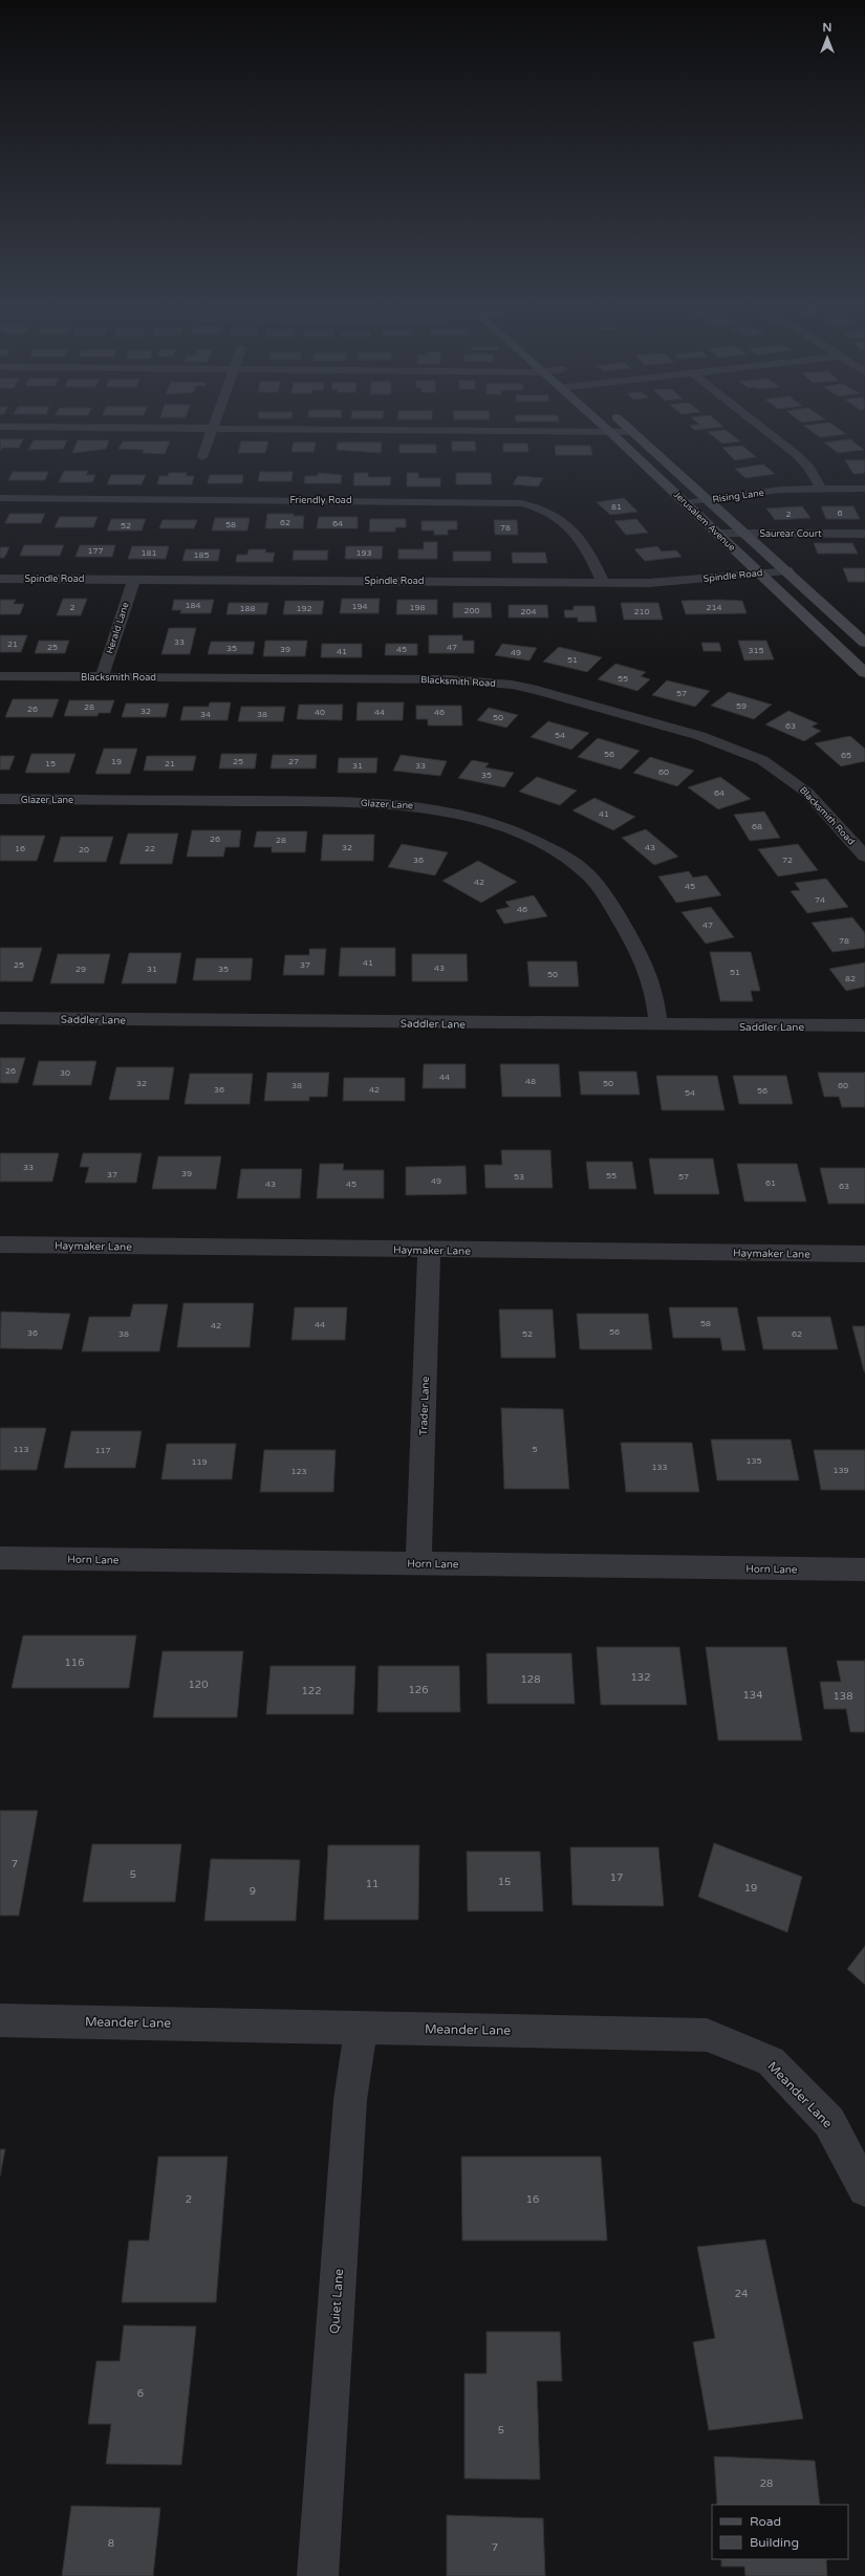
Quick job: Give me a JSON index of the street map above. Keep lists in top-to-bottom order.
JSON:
{
  "streets": {
    "main road": ["Jerusalem Avenue"],
    "street": [
      "Rising Lane",
      "Friendly Road",
      "Saurear Court",
      "Spindle Road",
      "Herald Lane",
      "Blacksmith Road",
      "Glazer Lane",
      "Saddler Lane",
      "Haymaker Lane",
      "Trader Lane",
      "Horn Lane",
      "Meander Lane",
      "Quiet Lane"
    ]
  },
  "crossings": [
    ["Rising Lane", "Jerusalem Avenue"],
    ["Friendly Road", "Spindle Road"],
    ["Jerusalem Avenue", "Saurear Court"],
    ["Jerusalem Avenue", "Spindle Road"],
    ["Spindle Road", "Herald Lane"],
    ["Herald Lane", "Blacksmith Road"],
    ["Glazer Lane", "Saddler Lane"],
    ["Haymaker Lane", "Trader Lane"],
    ["Trader Lane", "Horn Lane"],
    ["Meander Lane", "Quiet Lane"]
  ],
  "house_numbers": [
    "81",
    "6",
    "2",
    "62",
    "64",
    "58",
    "52",
    "78",
    "177",
    "181",
    "193",
    "185",
    "184",
    "194",
    "2",
    "198",
    "214",
    "188",
    "192",
    "200",
    "204",
    "210",
    "33",
    "21",
    "25",
    "47",
    "35",
    "39",
    "45",
    "315",
    "41",
    "49",
    "51",
    "55",
    "57",
    "59",
    "28",
    "26",
    "32",
    "40",
    "44",
    "46",
    "34",
    "38",
    "50",
    "63",
    "54",
    "56",
    "65",
    "19",
    "25",
    "27",
    "15",
    "21",
    "31",
    "33",
    "60",
    "35",
    "64",
    "41",
    "68",
    "26",
    "28",
    "32",
    "43",
    "16",
    "22",
    "20",
    "36",
    "72",
    "42",
    "45",
    "74",
    "46",
    "47",
    "78",
    "41",
    "25",
    "37",
    "43",
    "29",
    "31",
    "35",
    "51",
    "50",
    "82",
    "26",
    "30",
    "44",
    "48",
    "32",
    "50",
    "38",
    "60",
    "36",
    "42",
    "56",
    "54",
    "33",
    "39",
    "37",
    "55",
    "53",
    "57",
    "49",
    "61",
    "43",
    "45",
    "63",
    "58",
    "44",
    "42",
    "56",
    "36",
    "38",
    "52",
    "62",
    "113",
    "5",
    "117",
    "135",
    "119",
    "133",
    "139",
    "123",
    "116",
    "132",
    "128",
    "120",
    "126",
    "122",
    "134",
    "138",
    "7",
    "5",
    "17",
    "15",
    "11",
    "19",
    "9",
    "2",
    "16",
    "24",
    "6",
    "5",
    "28",
    "8",
    "7"
  ],
  "legend": ["Road", "Building"],
  "north": "top"
}
